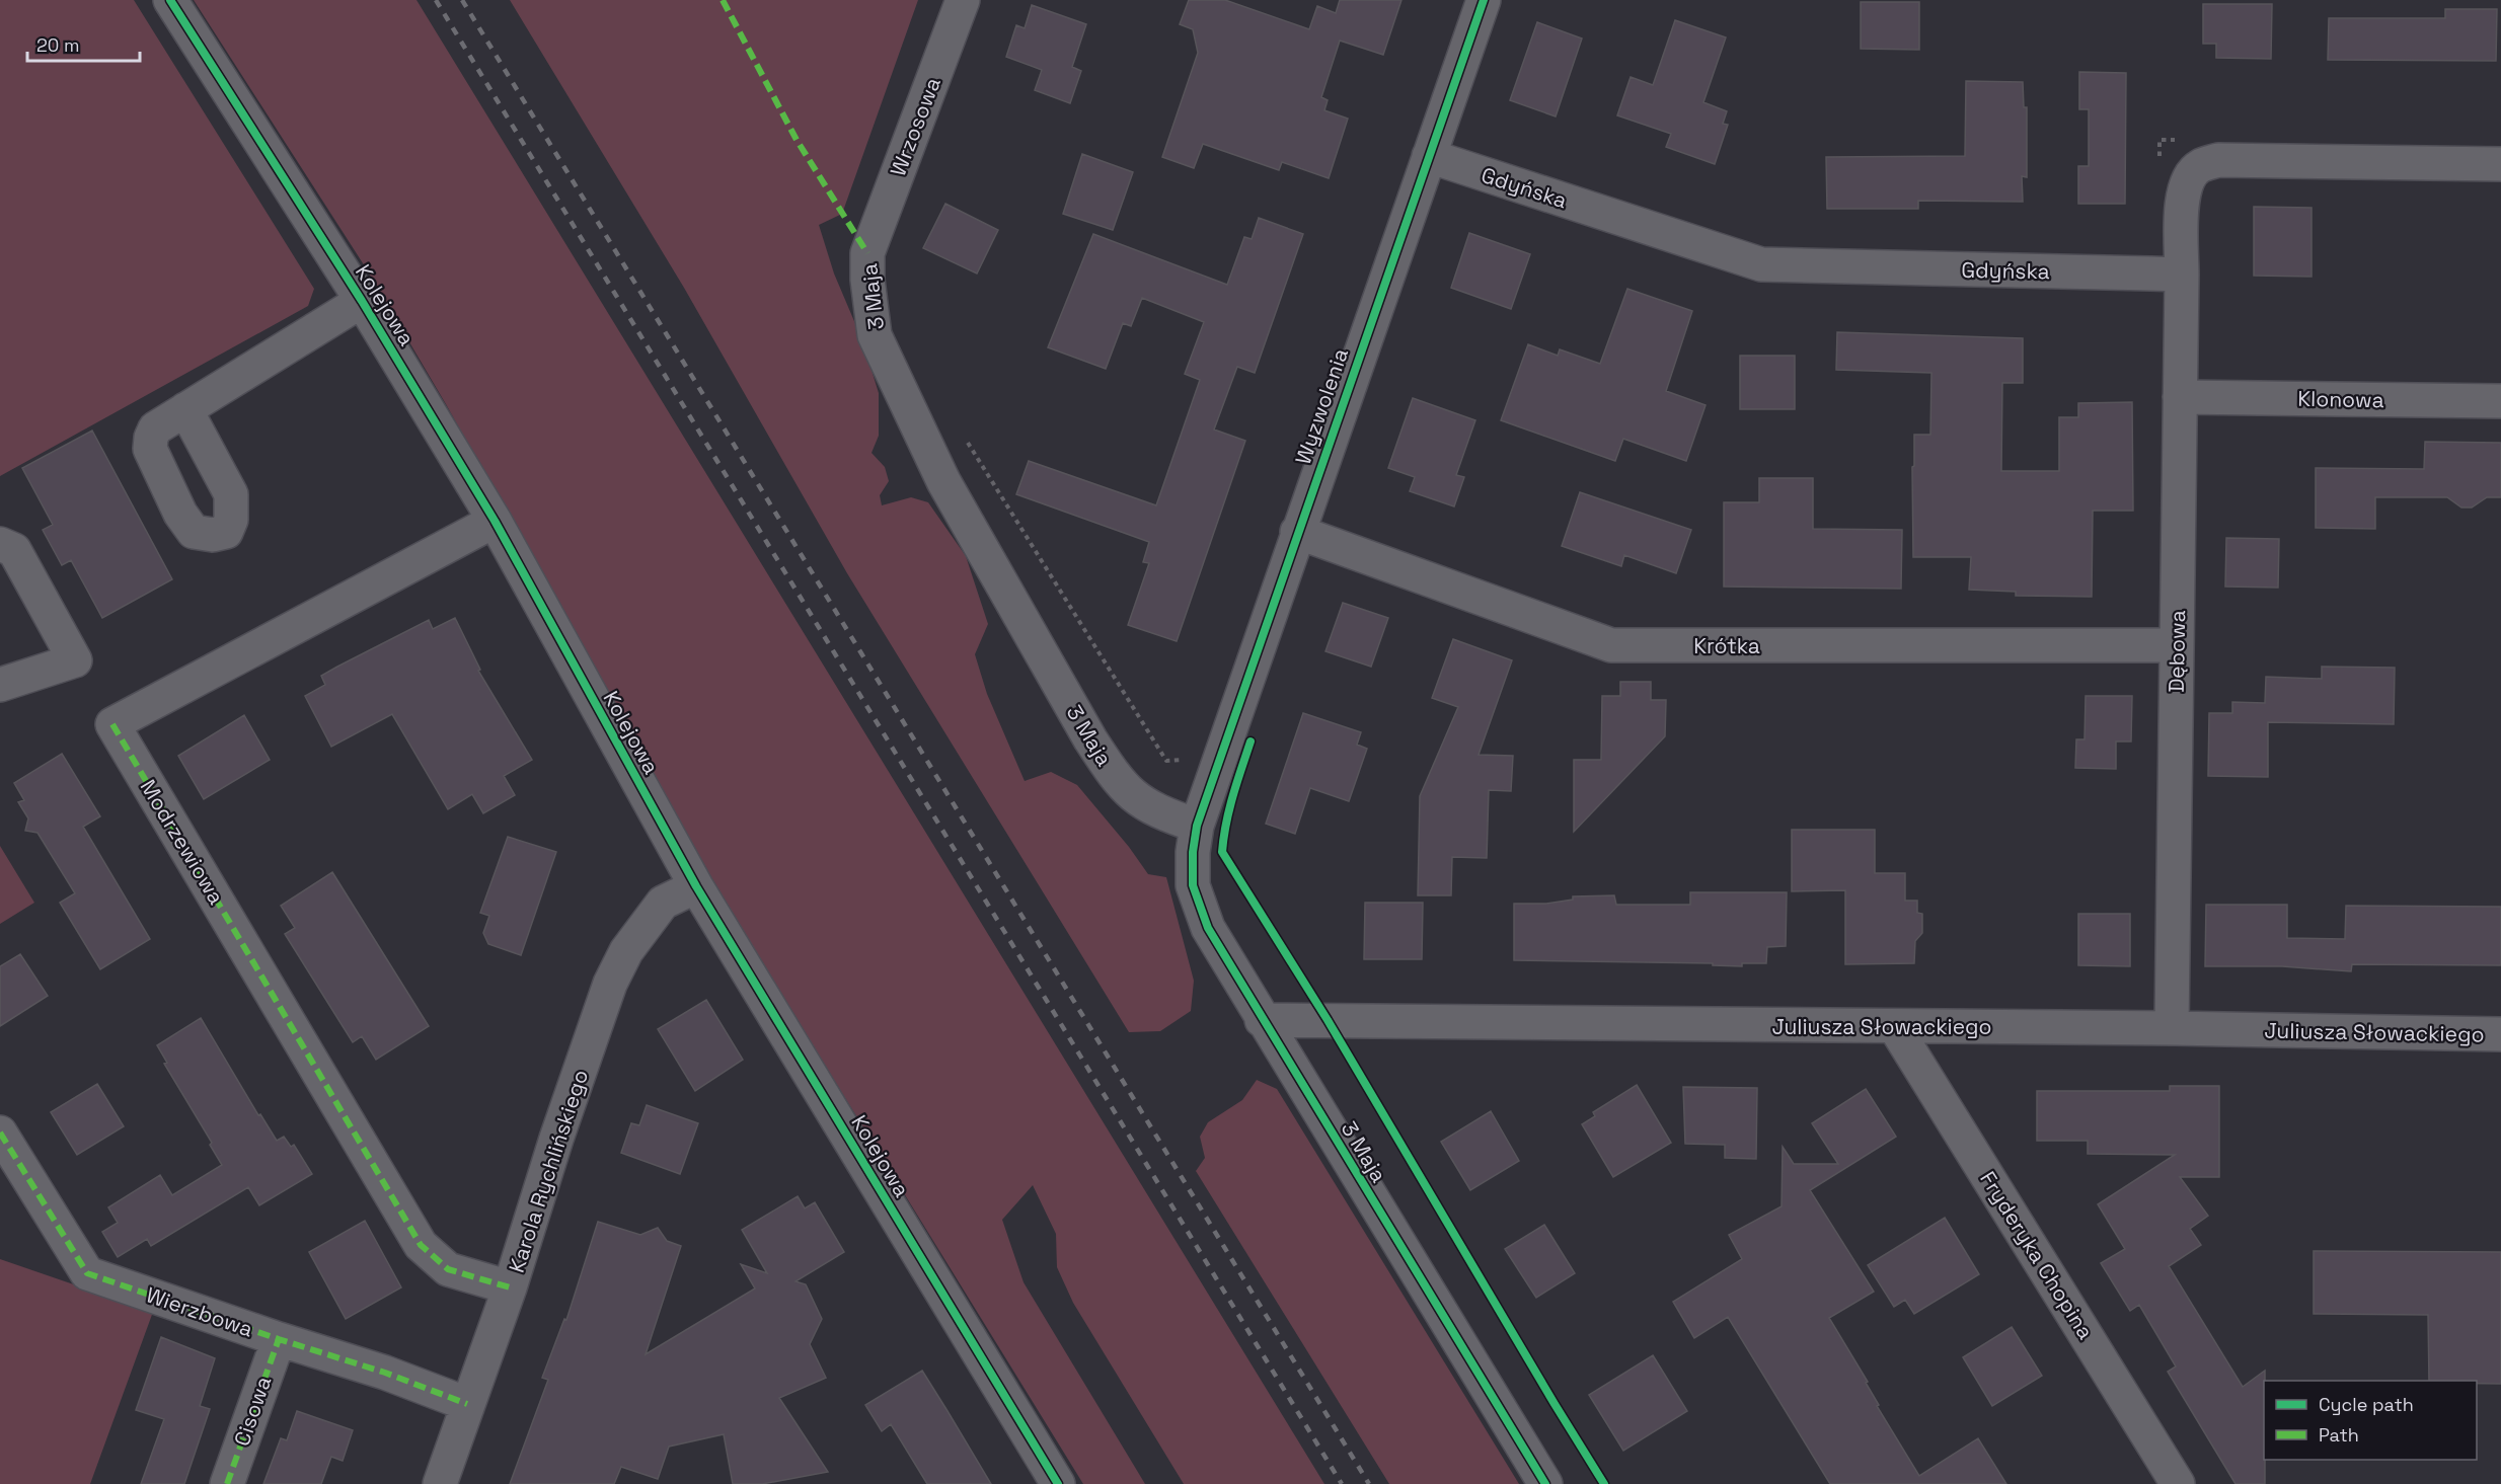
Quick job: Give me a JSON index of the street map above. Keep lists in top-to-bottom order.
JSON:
{
  "streets": {
    "street": [
      "Wrzosowa",
      "Gdyńska",
      "3 Maja",
      "Kolejowa",
      "Klonowa",
      "Wyzwolenia",
      "Krótka",
      "Dębowa",
      "Modrzewiowa",
      "Juliusza Słowackiego",
      "Karola Rychlińskiego",
      "Fryderyka Chopina",
      "Wierzbowa",
      "Cisowa"
    ]
  },
  "crossings": [
    ["Wrzosowa", "3 Maja"],
    ["Gdyńska", "Wyzwolenia"],
    ["Gdyńska", "Dębowa"],
    ["3 Maja", "Wyzwolenia"],
    ["3 Maja", "Juliusza Słowackiego"],
    ["Kolejowa", "Modrzewiowa"],
    ["Kolejowa", "Karola Rychlińskiego"],
    ["Klonowa", "Dębowa"],
    ["Wyzwolenia", "Krótka"],
    ["Krótka", "Dębowa"],
    ["Dębowa", "Juliusza Słowackiego"],
    ["Modrzewiowa", "Karola Rychlińskiego"],
    ["Juliusza Słowackiego", "Fryderyka Chopina"],
    ["Karola Rychlińskiego", "Wierzbowa"],
    ["Wierzbowa", "Cisowa"]
  ],
  "legend": ["Cycle path", "Path"],
  "scale_bar": "20 m"
}
